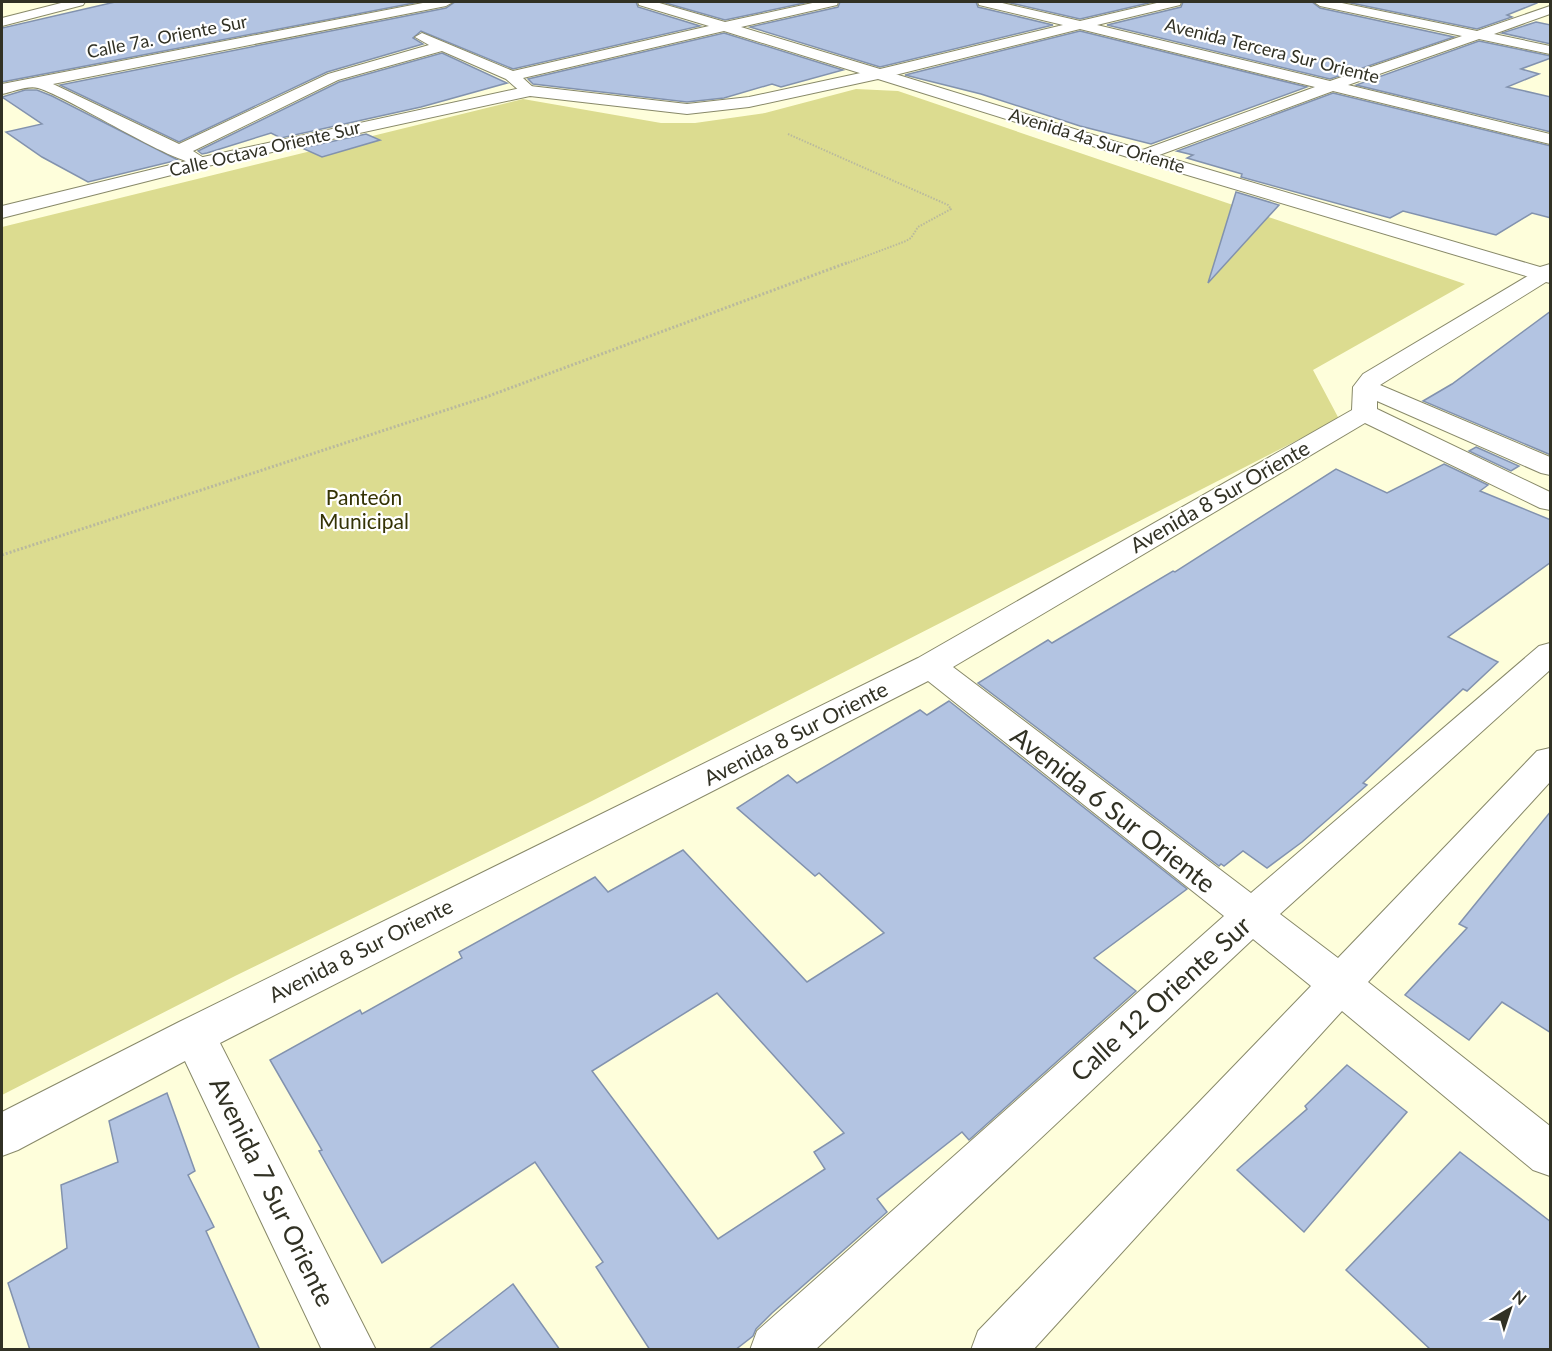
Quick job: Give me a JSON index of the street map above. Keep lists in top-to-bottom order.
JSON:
{
  "streets": {
    "street": [
      "Calle 7a. Oriente Sur",
      "Avenida Tercera Sur Oriente",
      "Avenida 4a Sur Oriente",
      "Calle Octava Oriente Sur",
      "Avenida 8 Sur Oriente",
      "Avenida 6 Sur Oriente",
      "Calle 12 Oriente Sur",
      "Avenida 7 Sur Oriente"
    ]
  },
  "crossings": [
    ["Avenida 4a Sur Oriente", "Avenida 8 Sur Oriente"],
    ["Avenida 8 Sur Oriente", "Avenida 6 Sur Oriente"],
    ["Avenida 8 Sur Oriente", "Avenida 7 Sur Oriente"],
    ["Avenida 6 Sur Oriente", "Calle 12 Oriente Sur"]
  ],
  "parks": ["Panteón Municipal"],
  "north": "top right"
}
